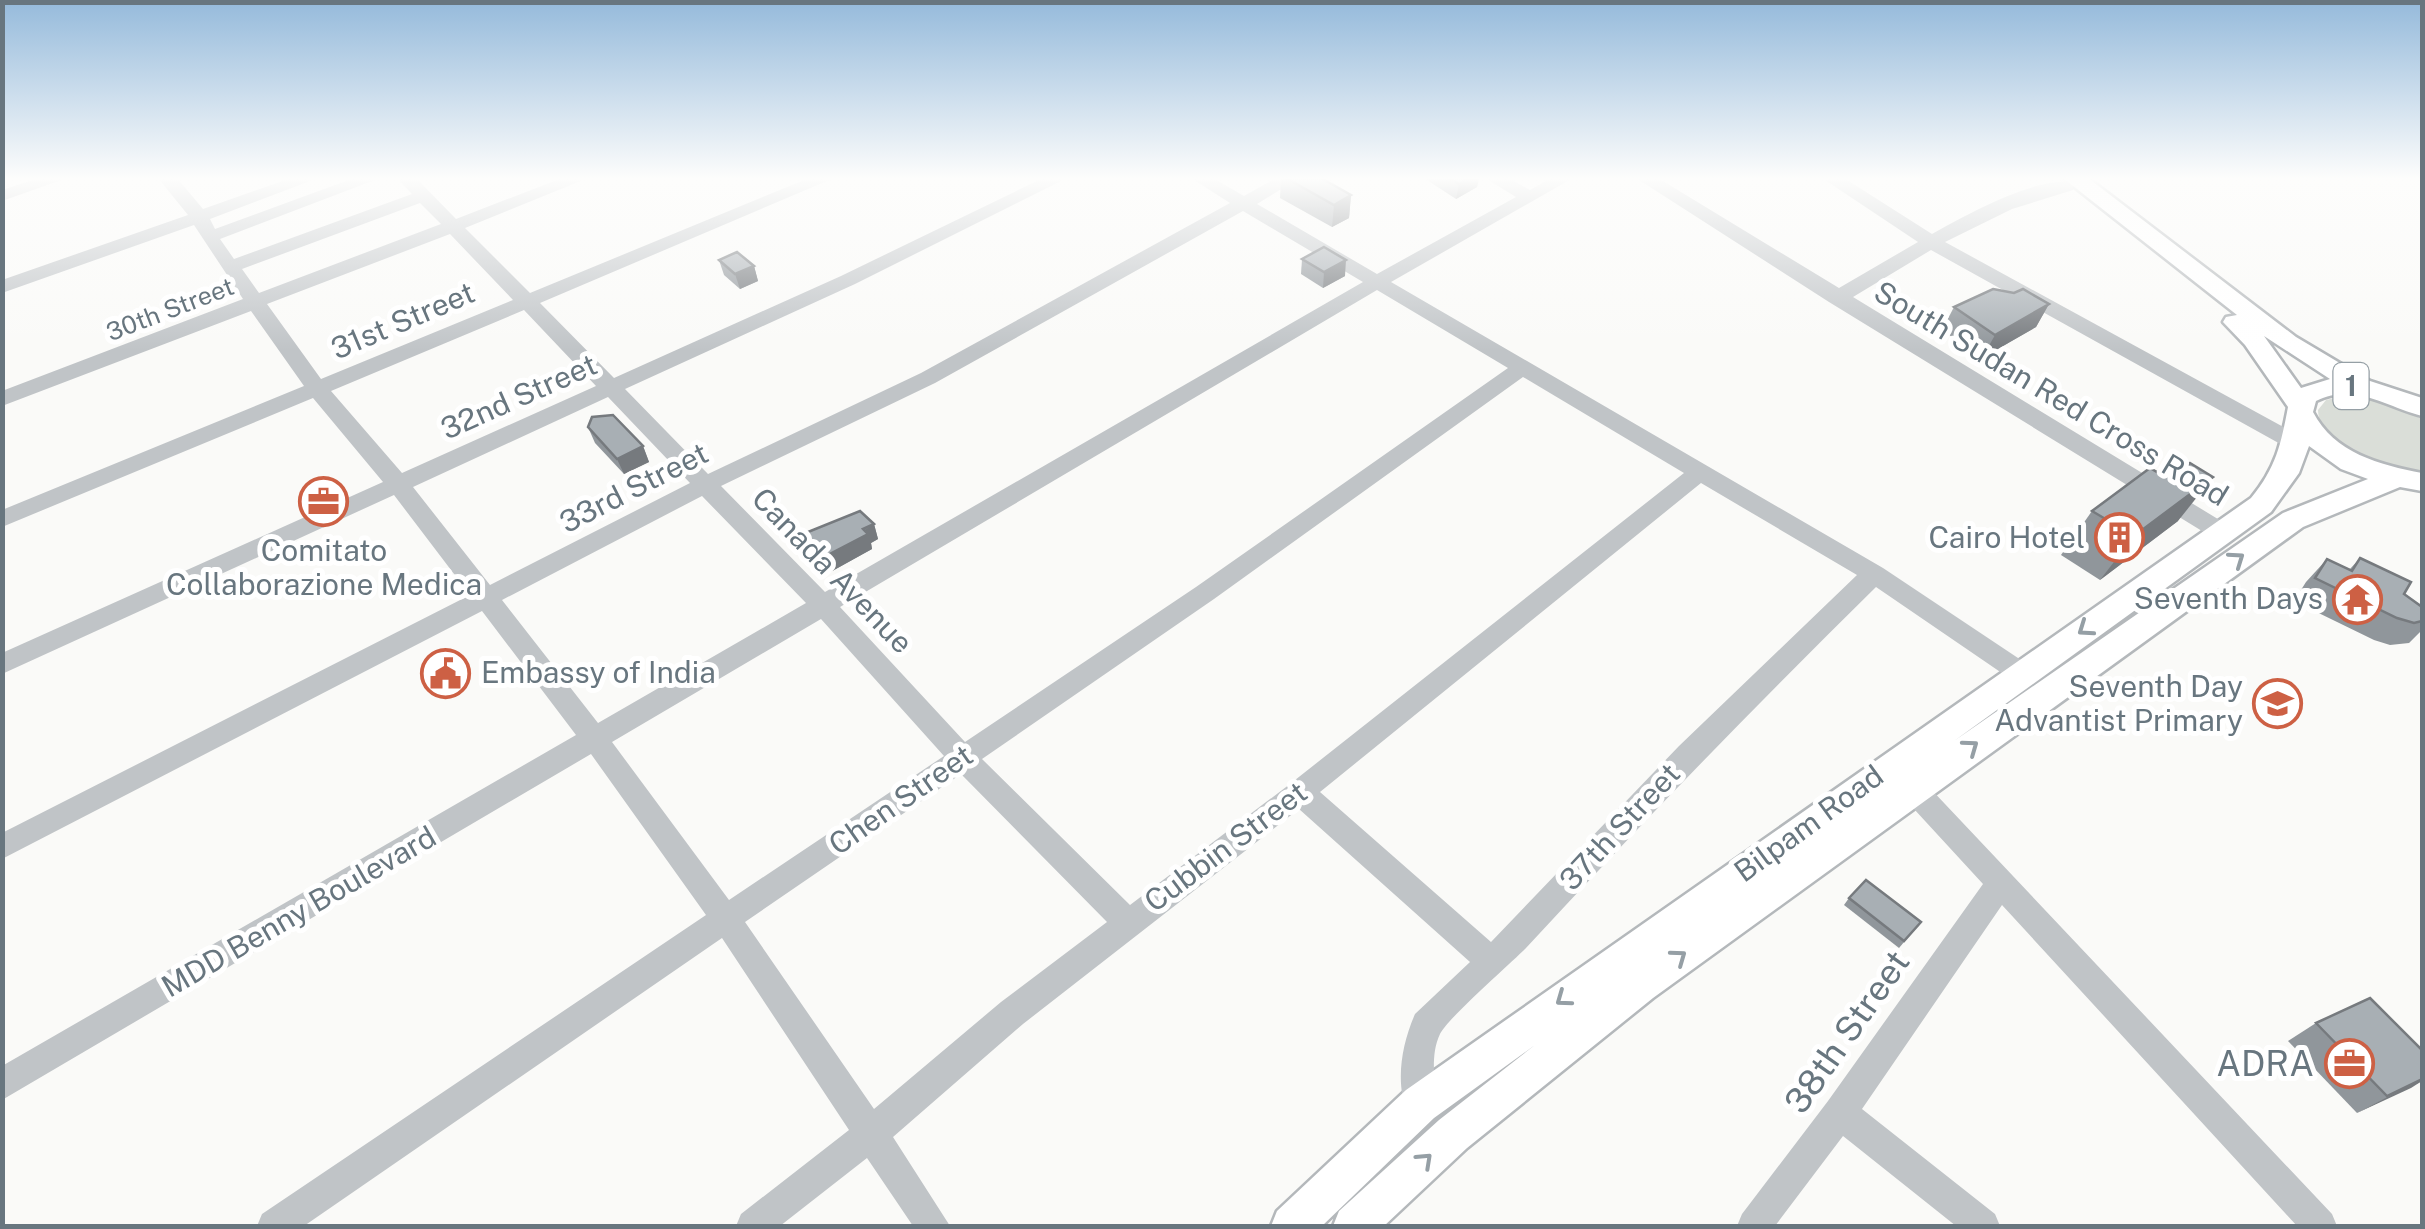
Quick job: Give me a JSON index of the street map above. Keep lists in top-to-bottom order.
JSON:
{
  "streets": {
    "main road": ["1", "Bilpam Road"],
    "street": [
      "30th Street",
      "31st Street",
      "South Sudan Red Cross Road",
      "32nd Street",
      "33rd Street",
      "Canada Avenue",
      "Chen Street",
      "37th Street",
      "Cubbin Street",
      "MDD Benny Boulevard",
      "38th Street"
    ]
  },
  "crossings": [
    ["31st Street", "Canada Avenue"],
    ["1", "Bilpam Road"],
    ["South Sudan Red Cross Road", "Bilpam Road"],
    ["32nd Street", "Canada Avenue"],
    ["33rd Street", "Canada Avenue"],
    ["Canada Avenue", "Chen Street"],
    ["Canada Avenue", "Cubbin Street"],
    ["Canada Avenue", "MDD Benny Boulevard"],
    ["Bilpam Road", "37th Street"]
  ],
  "places": {
    "office": ["Comitato Collaborazione Medica", "ADRA"],
    "building": ["Cairo Hotel"],
    "temple": ["Seventh Days"],
    "public building": ["Embassy of India"],
    "school or university": ["Seventh Day Advantist Primary"]
  }
}
